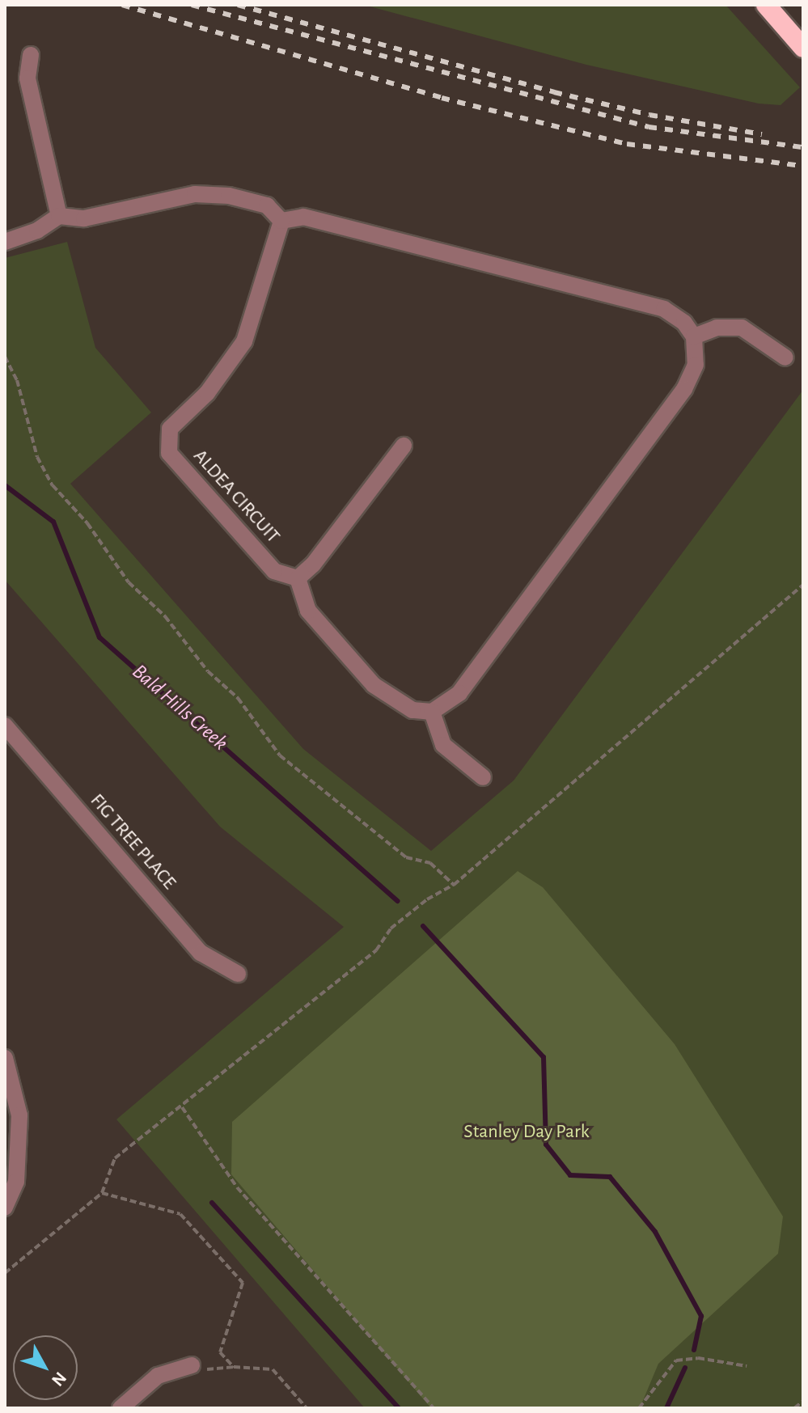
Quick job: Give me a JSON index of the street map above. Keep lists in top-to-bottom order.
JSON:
{
  "streets": {
    "street": ["ALDEA CIRCUIT", "FIG TREE PLACE"]
  },
  "water": ["Bald Hills Creek"],
  "parks": ["Stanley Day Park"],
  "north": "bottom right"
}
